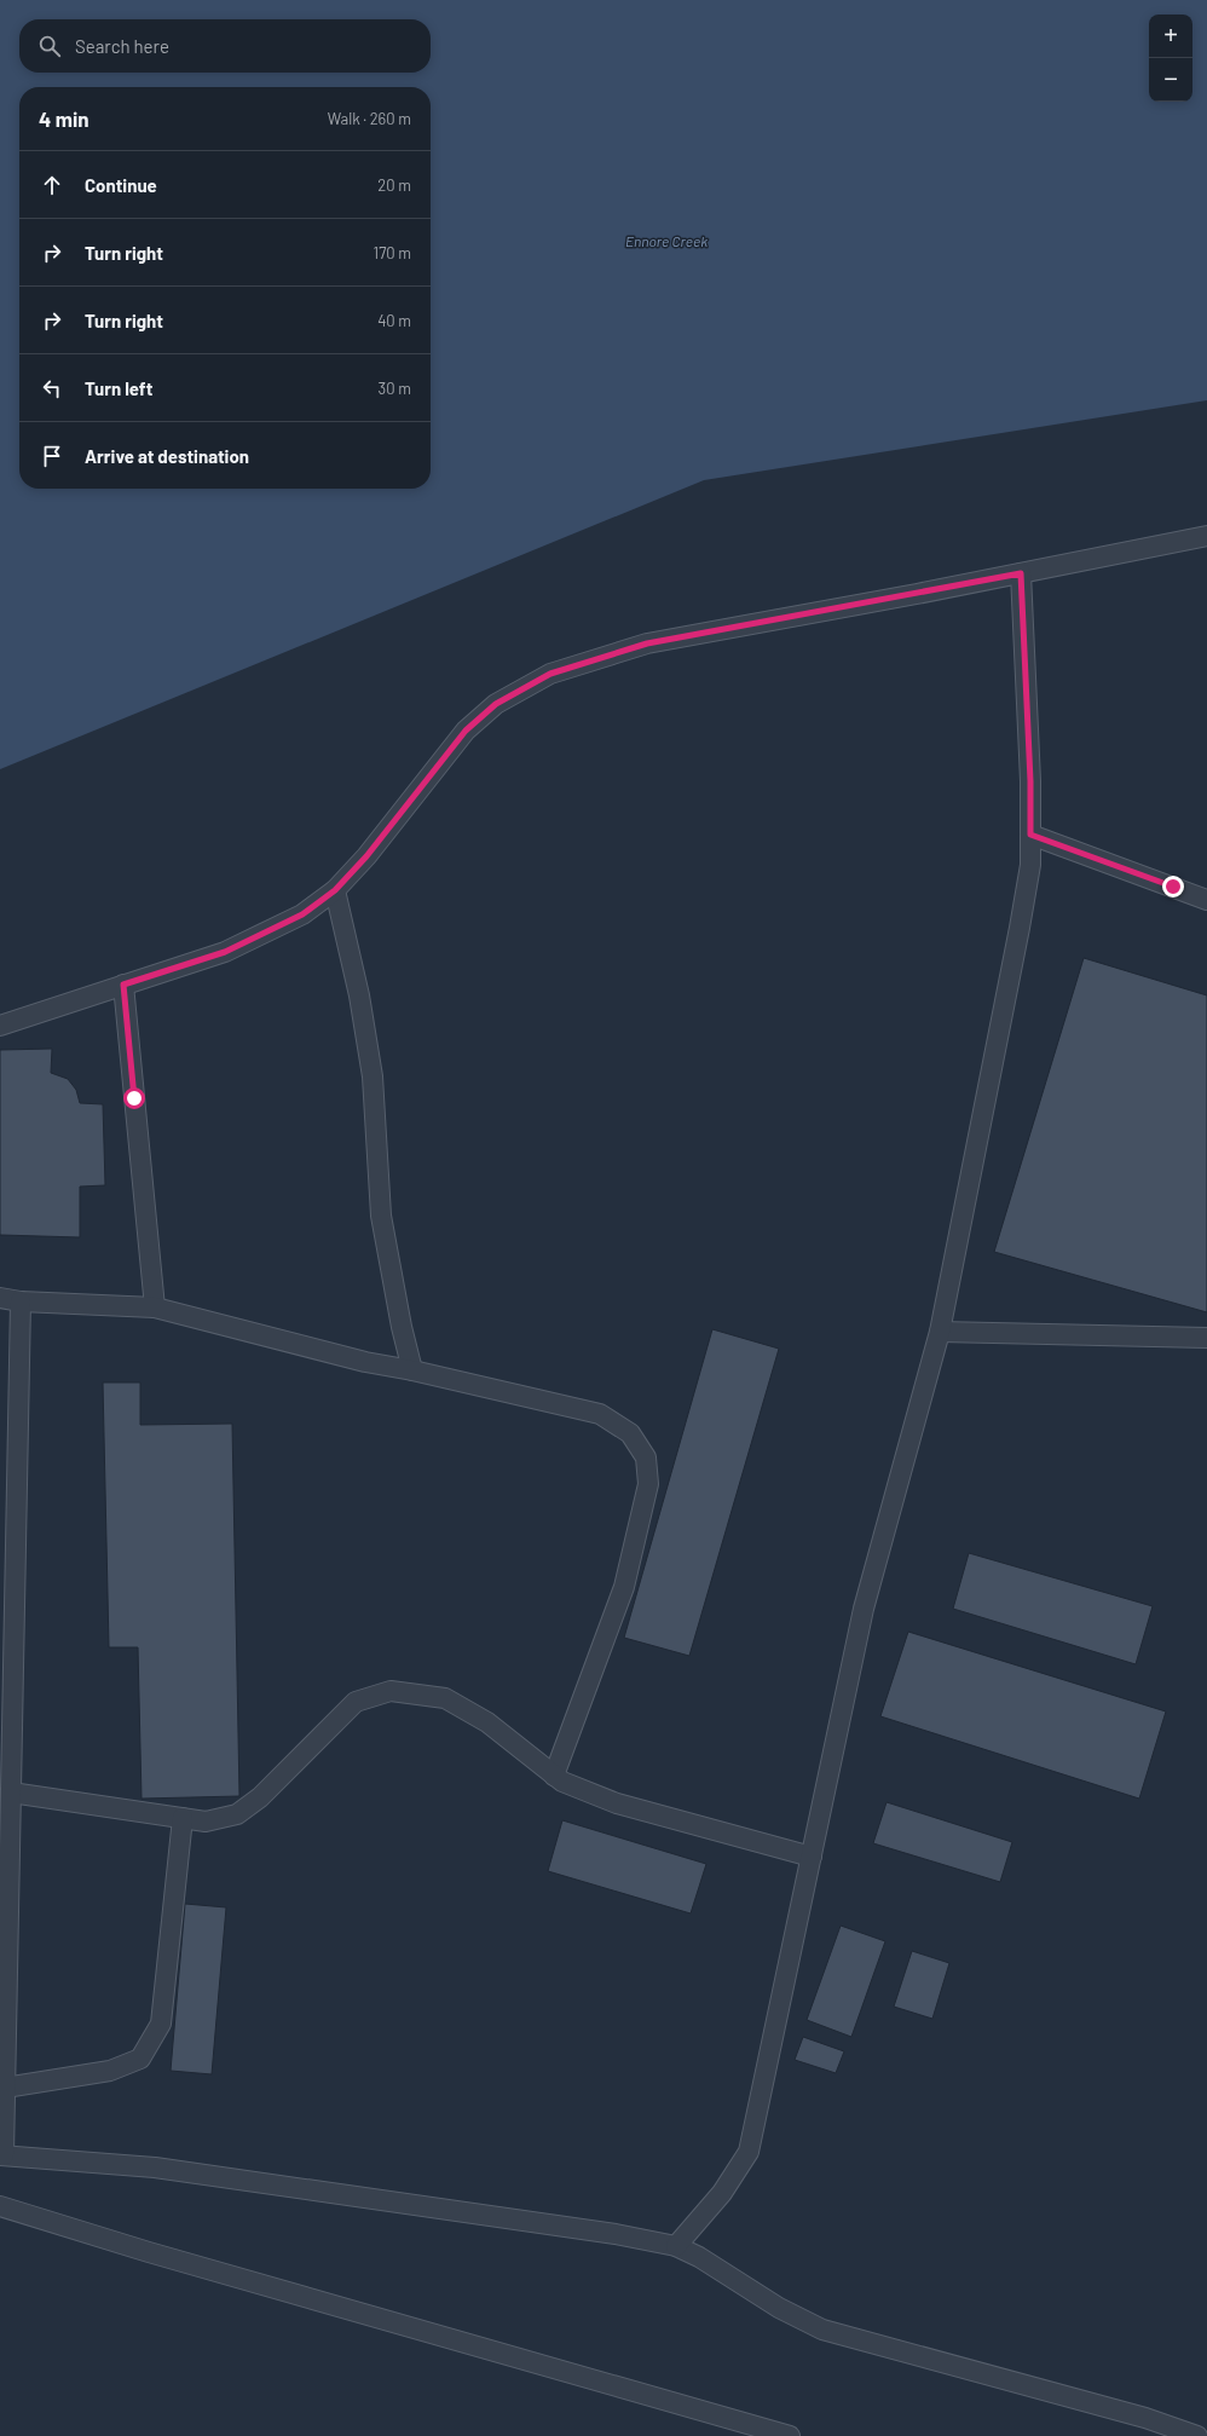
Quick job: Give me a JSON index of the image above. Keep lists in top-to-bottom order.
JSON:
{
  "water": ["Ennore Creek"],
  "page": {
    "map_buttons": ["+", "−"],
    "search": "Search here",
    "heading": ["4 min", "Walk · 260 m"],
    "list": [
      ["Continue", "20 m"],
      ["Turn right", "170 m"],
      ["Turn right", "40 m"],
      ["Turn left", "30 m"],
      "Arrive at destination"
    ]
  }
}
